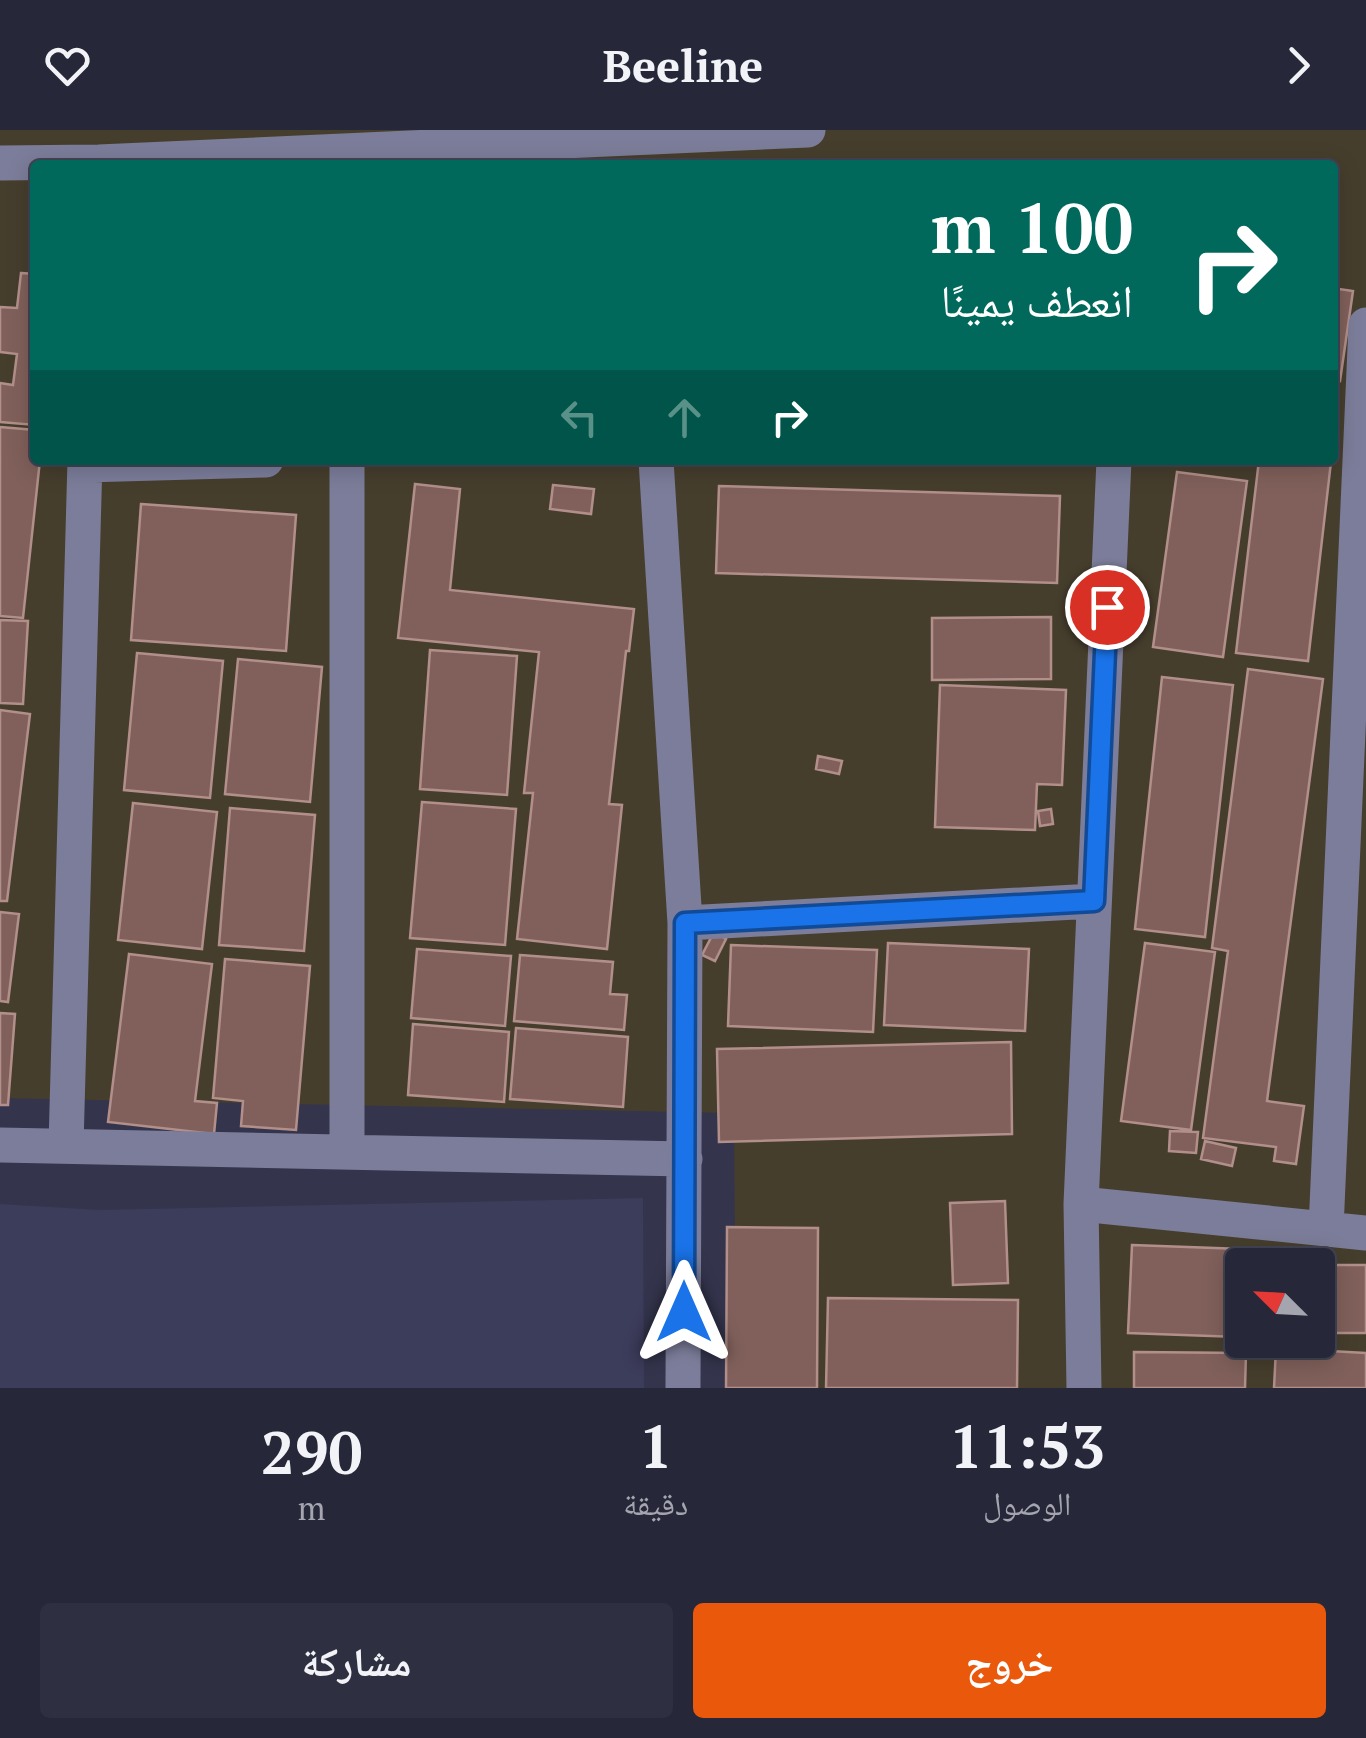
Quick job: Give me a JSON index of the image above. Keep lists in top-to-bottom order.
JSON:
{
  "north": "top left",
  "page": {
    "header": "Beeline",
    "turn": ["100 m", "انعطف يمينًا"],
    "eta": [
      "11:53",
      "الوصول",
      "1",
      "دقيقة",
      "290",
      "m"
    ],
    "buttons": ["خروج", "مشاركة"]
  }
}
